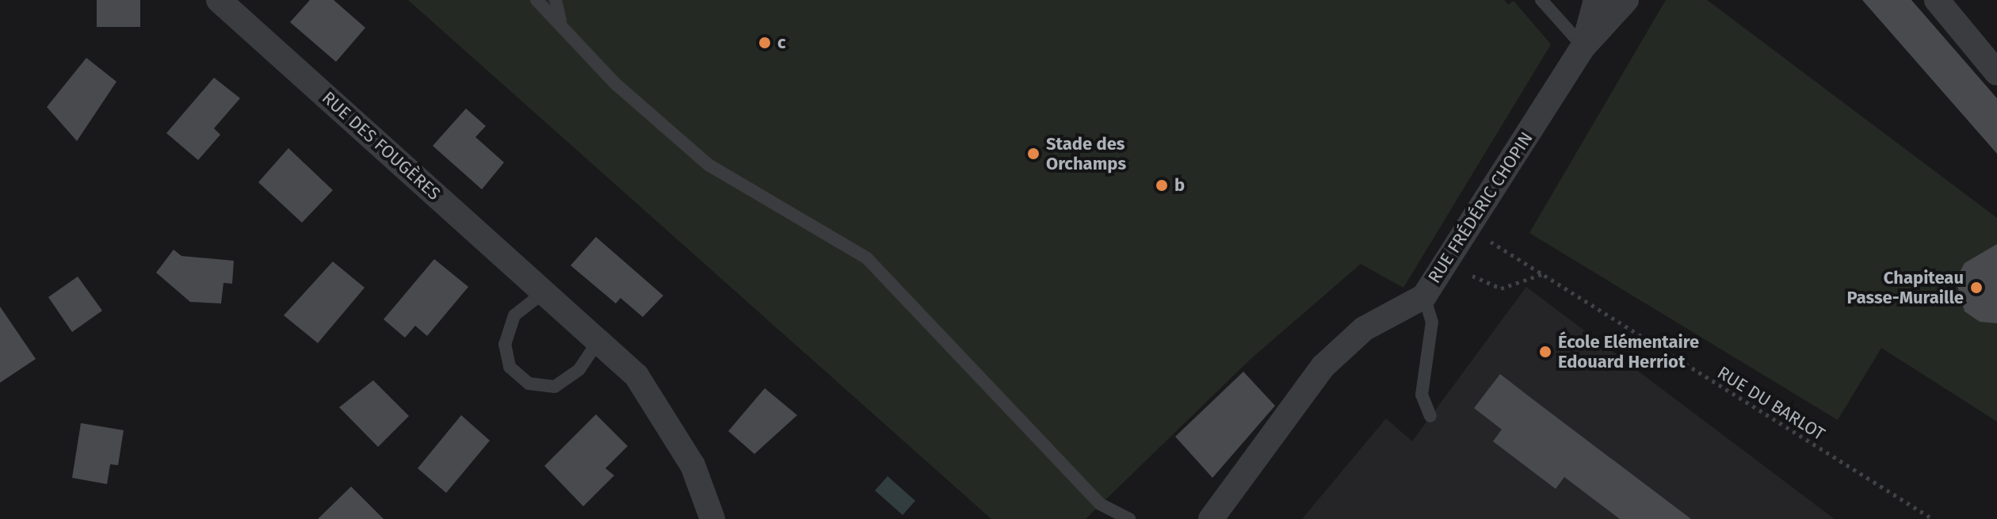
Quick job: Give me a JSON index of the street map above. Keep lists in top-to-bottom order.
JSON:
{
  "streets": {
    "street": ["RUE DES FOUGÈRES", "RUE FRÉDÉRIC CHOPIN"],
    "path": ["RUE DU BARLOT"]
  },
  "crossings": [
    ["RUE FRÉDÉRIC CHOPIN", "RUE DU BARLOT"]
  ],
  "places": [
    "c",
    "Stade des Orchamps",
    "b",
    "Chapiteau Passe-Muraille",
    "École Elémentaire Edouard Herriot"
  ]
}
